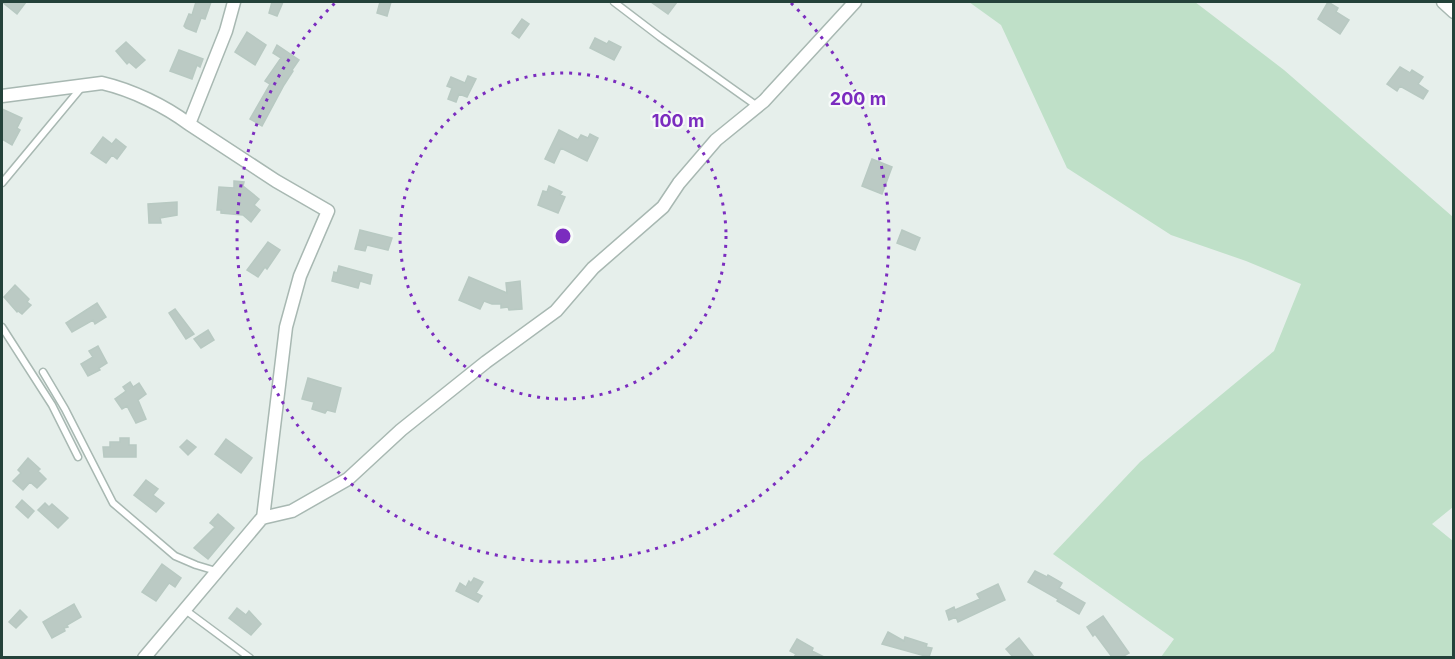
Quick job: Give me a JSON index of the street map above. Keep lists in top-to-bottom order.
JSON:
{
  "rings": ["200 m", "100 m"]
}
